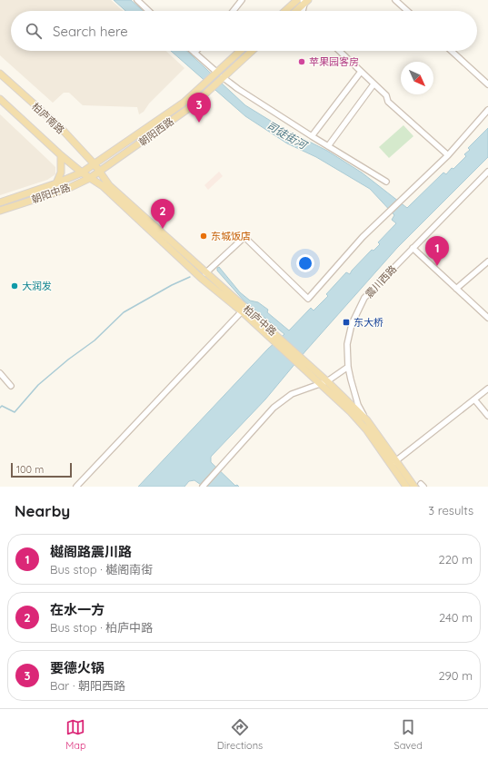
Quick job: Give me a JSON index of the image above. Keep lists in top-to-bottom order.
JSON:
{
  "streets": {
    "main road": [
      "柏庐南路",
      "朝阳西路",
      "朝阳中路",
      "柏庐中路"
    ],
    "street": ["震川西路"]
  },
  "crossings": [
    ["柏庐南路", "朝阳西路"],
    ["柏庐南路", "朝阳中路"],
    ["柏庐南路", "柏庐中路"],
    ["朝阳西路", "朝阳中路"],
    ["朝阳西路", "柏庐中路"],
    ["朝阳中路", "柏庐中路"],
    ["震川西路", "柏庐中路"]
  ],
  "water": ["司徒街河"],
  "places": {
    "other": ["苹果园客房", "东城饭店", "大润发"],
    "transit": ["东大桥"]
  },
  "scale_bar": "100 m",
  "north": "bottom right",
  "page": {
    "search": "Search here",
    "pins": ["3", "2", "1"],
    "scale": "100 m",
    "heading": ["Nearby", "3 results"],
    "list": [
      {
        "mark": "1",
        "name": "樾阁路震川路",
        "note": "Bus stop · 樾阁南街",
        "value": "220 m"
      },
      {
        "mark": "2",
        "name": "在水一方",
        "note": "Bus stop · 柏庐中路",
        "value": "240 m"
      },
      {
        "mark": "3",
        "name": "要德火锅",
        "note": "Bar · 朝阳西路",
        "value": "290 m"
      }
    ],
    "nav": ["Map", "Directions", "Saved"]
  }
}
